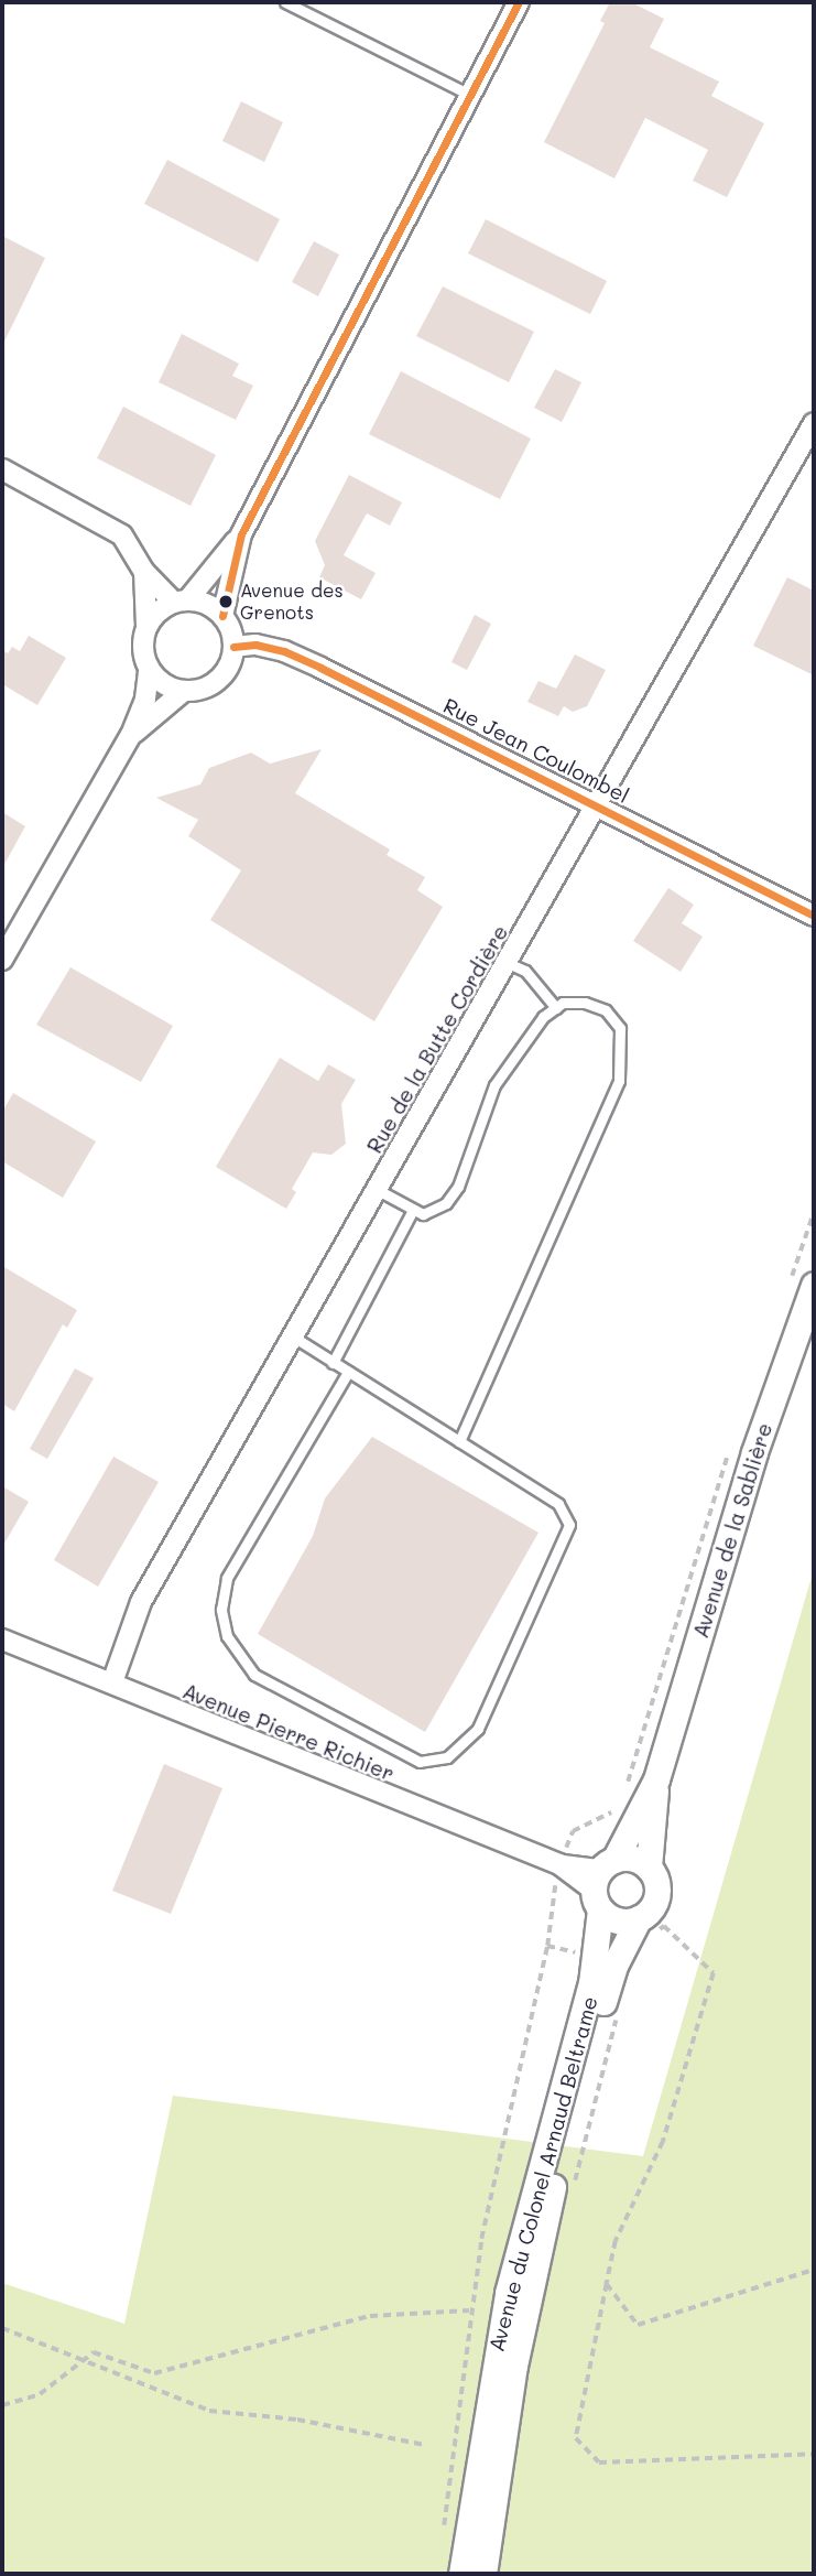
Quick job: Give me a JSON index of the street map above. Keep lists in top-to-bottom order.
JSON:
{
  "streets": {
    "main road": ["Avenue de la Sablière", "Avenue du Colonel Arnaud Beltrame"],
    "street": ["Rue Jean Coulombel", "Rue de la Butte Cordière", "Avenue Pierre Richier"]
  },
  "crossings": [
    ["Rue Jean Coulombel", "Rue de la Butte Cordière"],
    ["Rue de la Butte Cordière", "Avenue Pierre Richier"],
    ["Avenue de la Sablière", "Avenue Pierre Richier"],
    ["Avenue de la Sablière", "Avenue du Colonel Arnaud Beltrame"],
    ["Avenue Pierre Richier", "Avenue du Colonel Arnaud Beltrame"]
  ],
  "places": ["Avenue des Grenots"]
}
